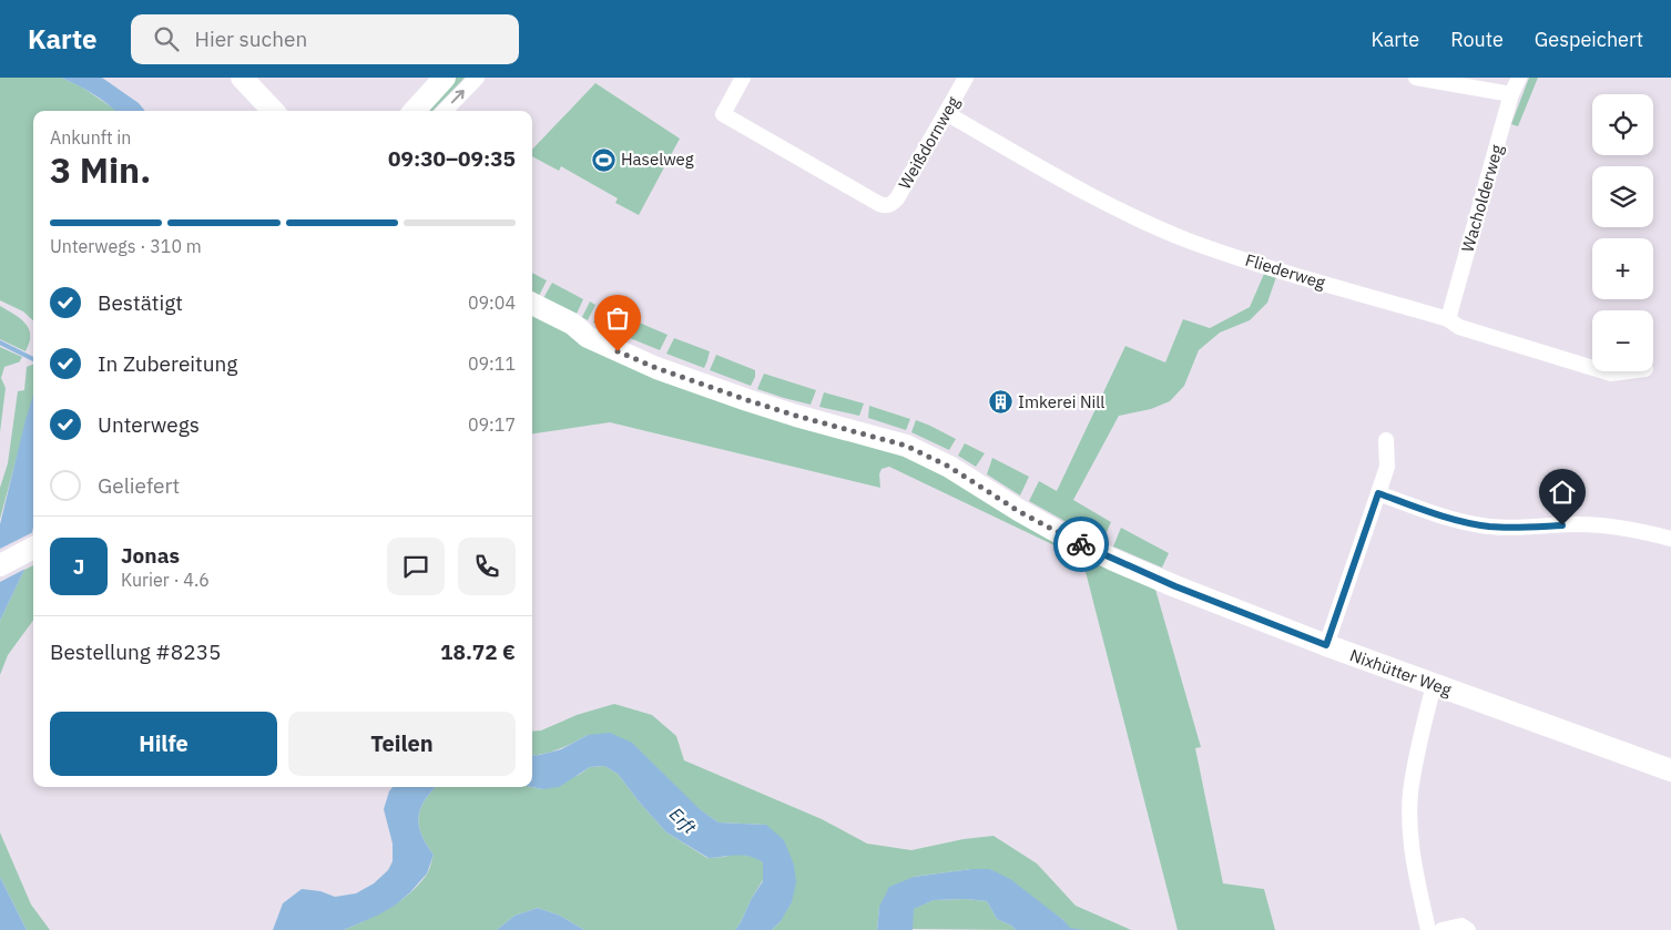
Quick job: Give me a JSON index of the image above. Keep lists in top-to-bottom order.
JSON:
{
  "streets": {
    "main road": ["Nixhütter Weg"],
    "street": ["Weißdornweg", "Wacholderweg", "Fliederweg"]
  },
  "crossings": [
    ["Weißdornweg", "Fliederweg"],
    ["Wacholderweg", "Fliederweg"]
  ],
  "water": ["Erft"],
  "places": {
    "sports": ["Haselweg"],
    "building": ["Imkerei Nill"]
  },
  "page": {
    "header": "Karte",
    "search": "Hier suchen",
    "nav": ["Karte", "Route", "Gespeichert"],
    "map_buttons": ["+", "−"],
    "heading": ["3 Min.", "Ankunft in", "09:30–09:35"],
    "panel": [
      "Jonas",
      "Kurier · 4.6",
      "Bestellung #8235",
      "18.72 €"
    ],
    "bar": "Unterwegs · 310 m",
    "list": [
      ["Bestätigt", "09:04"],
      ["In Zubereitung", "09:11"],
      ["Unterwegs", "09:17"],
      "Geliefert"
    ],
    "round": "J",
    "buttons": ["Hilfe", "Teilen"]
  }
}
